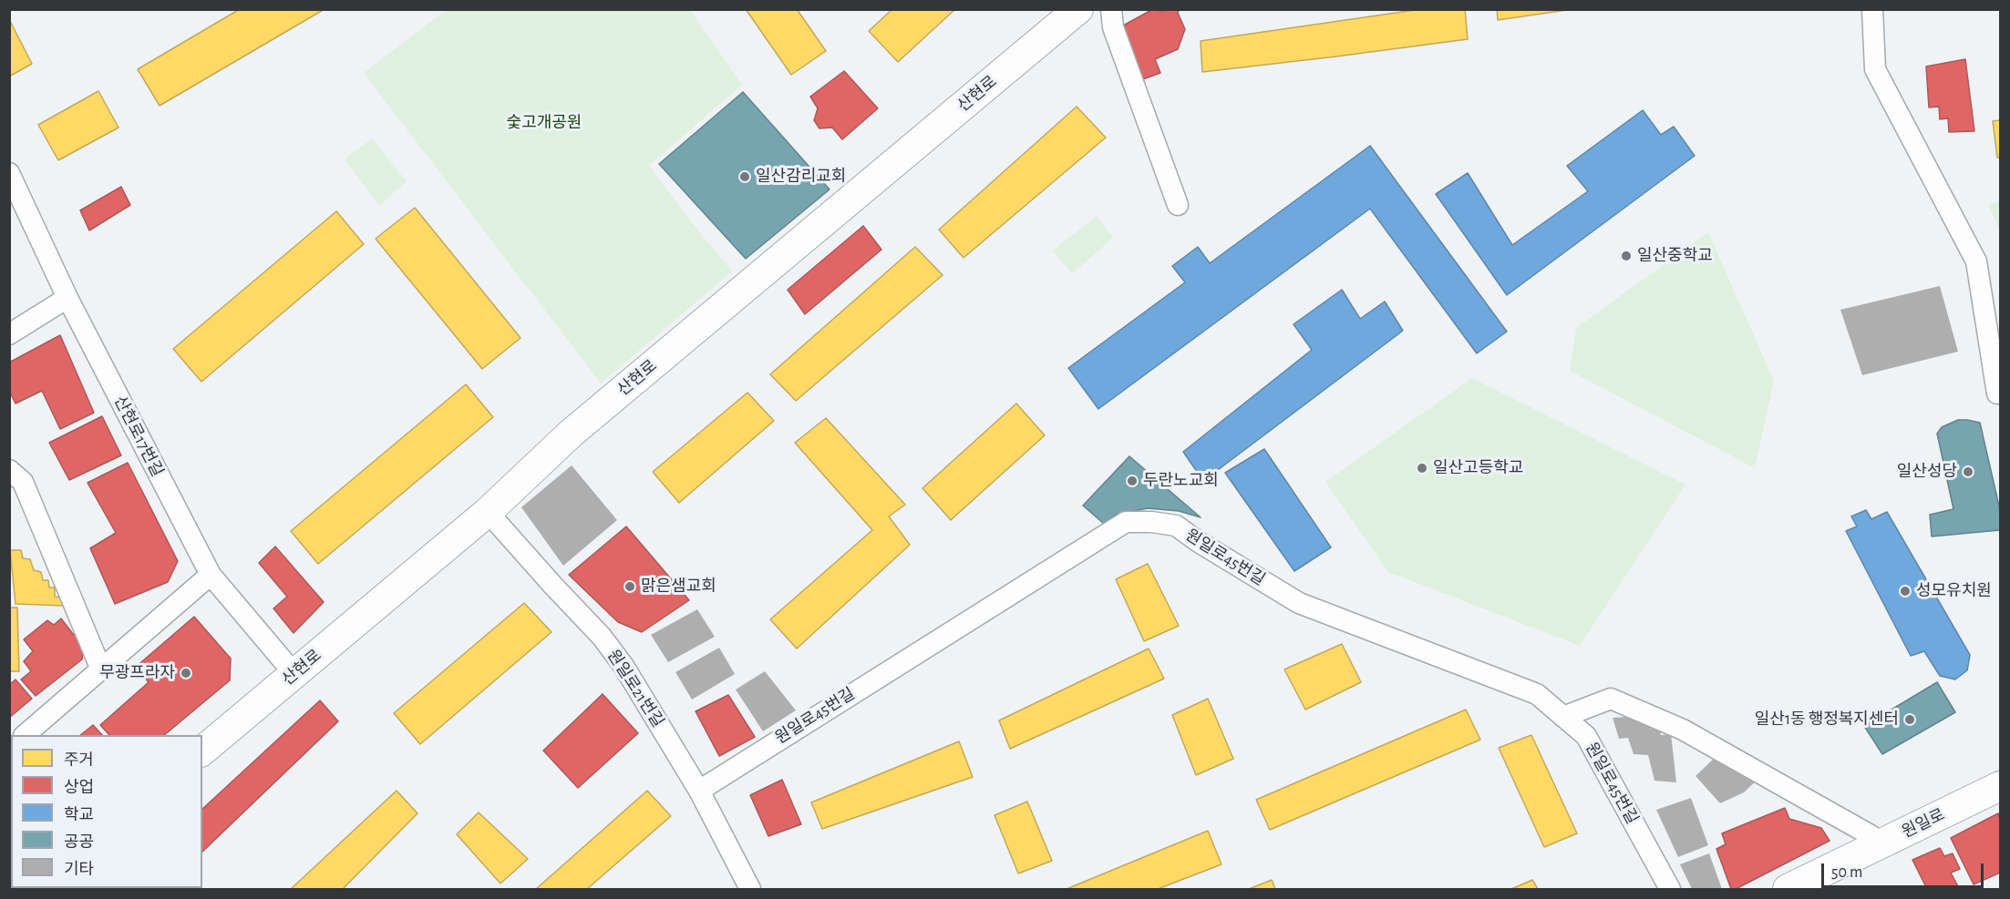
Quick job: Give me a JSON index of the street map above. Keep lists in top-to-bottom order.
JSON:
{
  "streets": {
    "main road": ["산현로", "원일로"],
    "street": ["산현로17번길", "원일로45번길", "원일로21번길"]
  },
  "crossings": [
    ["산현로", "산현로17번길"],
    ["산현로", "원일로21번길"],
    ["원일로45번길", "원일로21번길"]
  ],
  "parks": ["숯고개공원"],
  "places": [
    "일산감리교회",
    "일산중학교",
    "일산고등학교",
    "일산성당",
    "두란노교회",
    "맑은샘교회",
    "성모유치원",
    "무광프라자",
    "일산1동 행정복지센터"
  ],
  "legend": [
    "주거",
    "상업",
    "학교",
    "공공",
    "기타"
  ],
  "scale_bar": "50 m"
}
